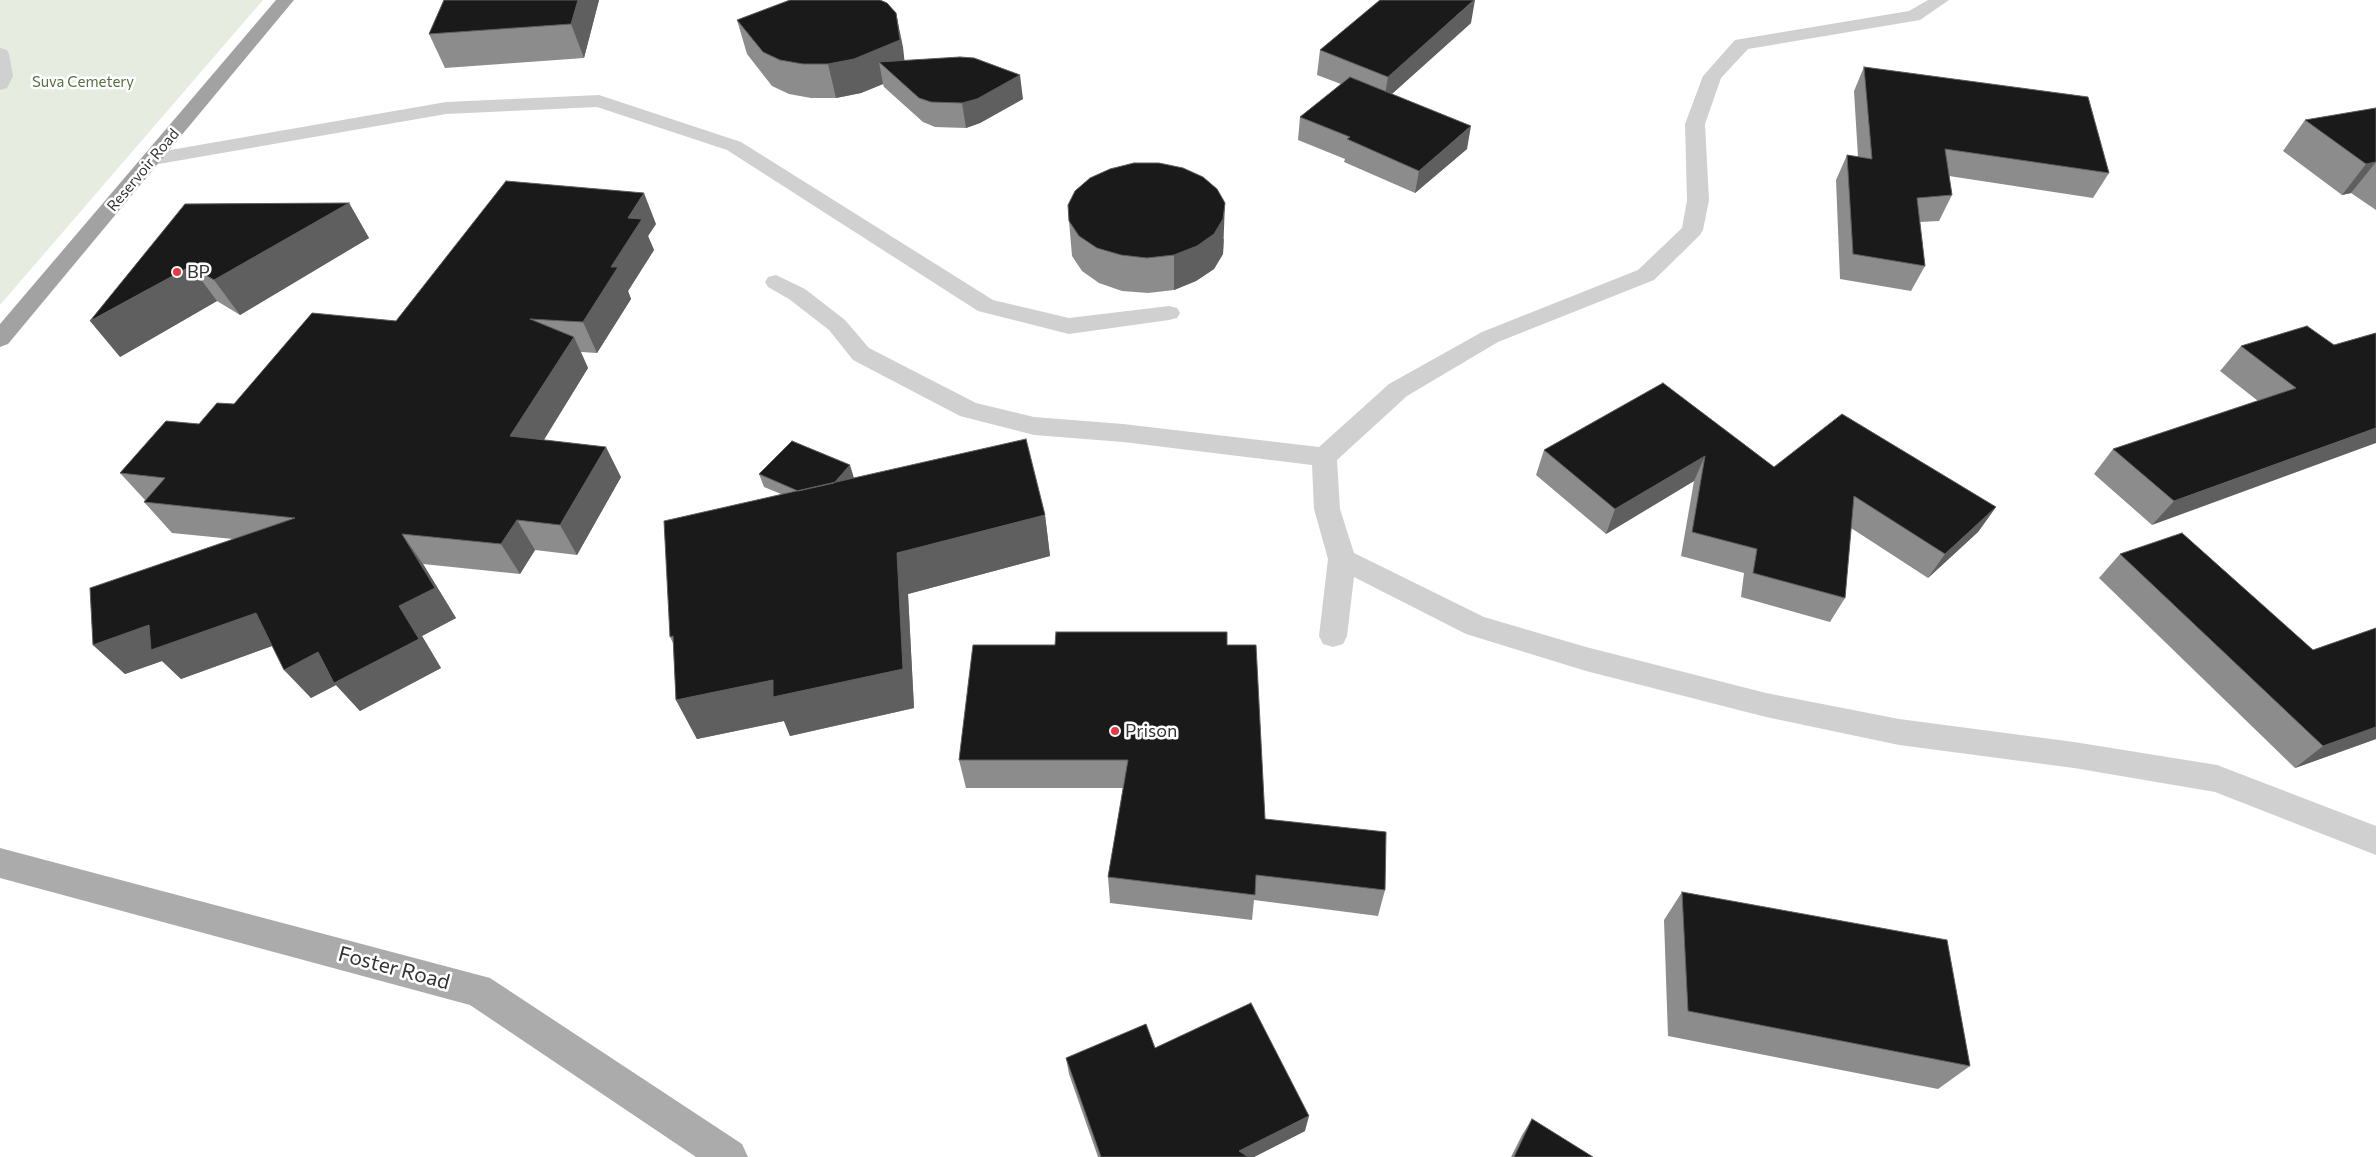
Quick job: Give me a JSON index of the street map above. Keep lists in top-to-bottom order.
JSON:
{
  "streets": {
    "highway": ["Reservoir Road"],
    "main road": ["Foster Road"]
  },
  "parks": ["Suva Cemetery"],
  "places": ["BP", "Prison"]
}
